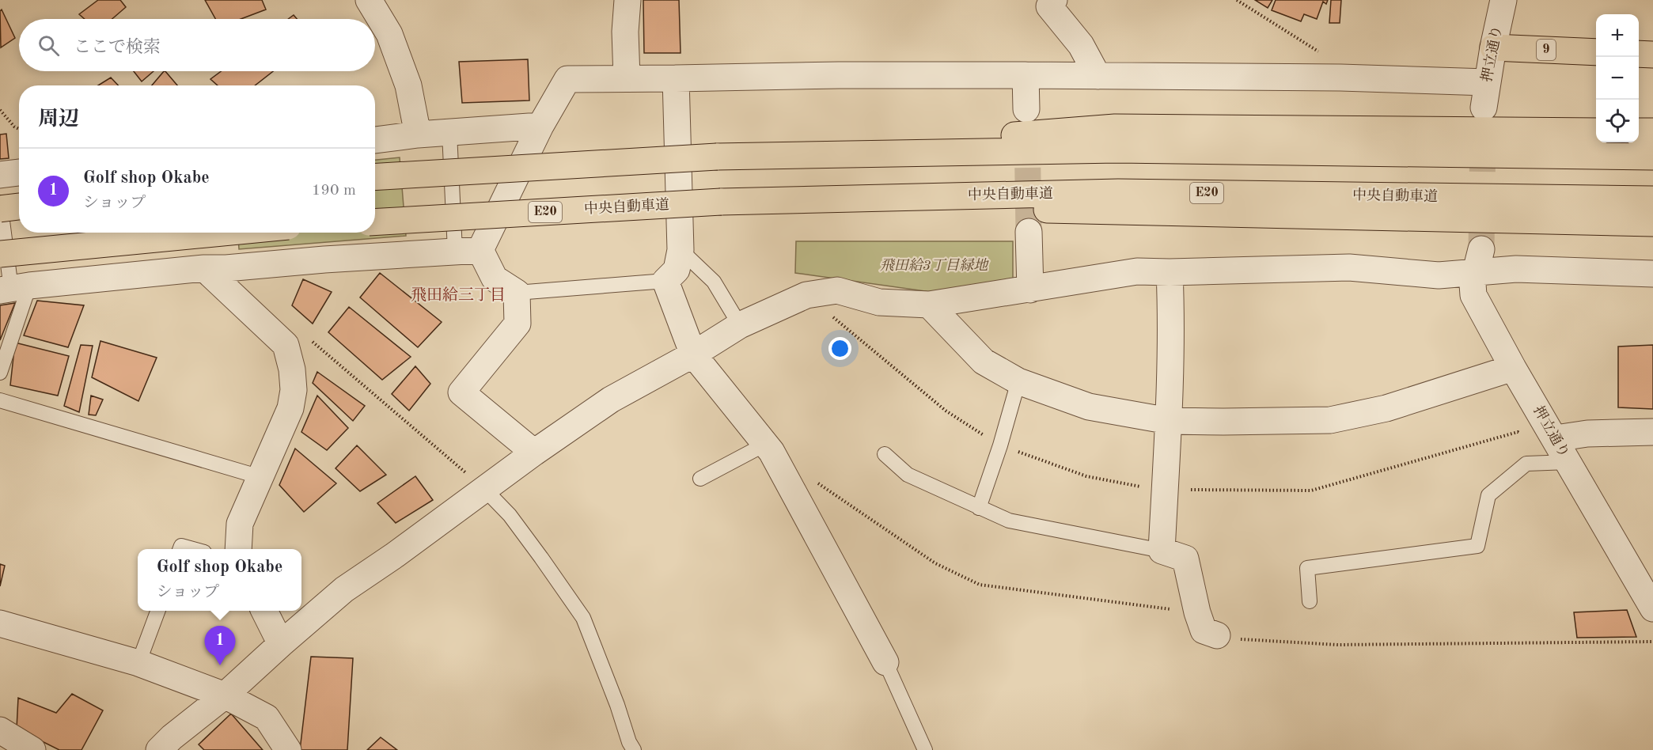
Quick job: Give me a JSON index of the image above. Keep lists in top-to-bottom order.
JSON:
{
  "streets": {
    "main road": ["9", "E20", "中央自動車道"],
    "street": ["押立通り"]
  },
  "crossings": [
    ["9", "押立通り"]
  ],
  "districts": ["飛田給三丁目"],
  "parks": ["飛田給3丁目緑地"],
  "page": {
    "map_buttons": ["+", "−"],
    "search": "ここで検索",
    "heading": "周辺",
    "list": [
      {
        "mark": "1",
        "name": "Golf shop Okabe",
        "note": "ショップ",
        "value": "190 m"
      }
    ],
    "popup": ["Golf shop Okabe", "ショップ"],
    "pins": "1"
  }
}
